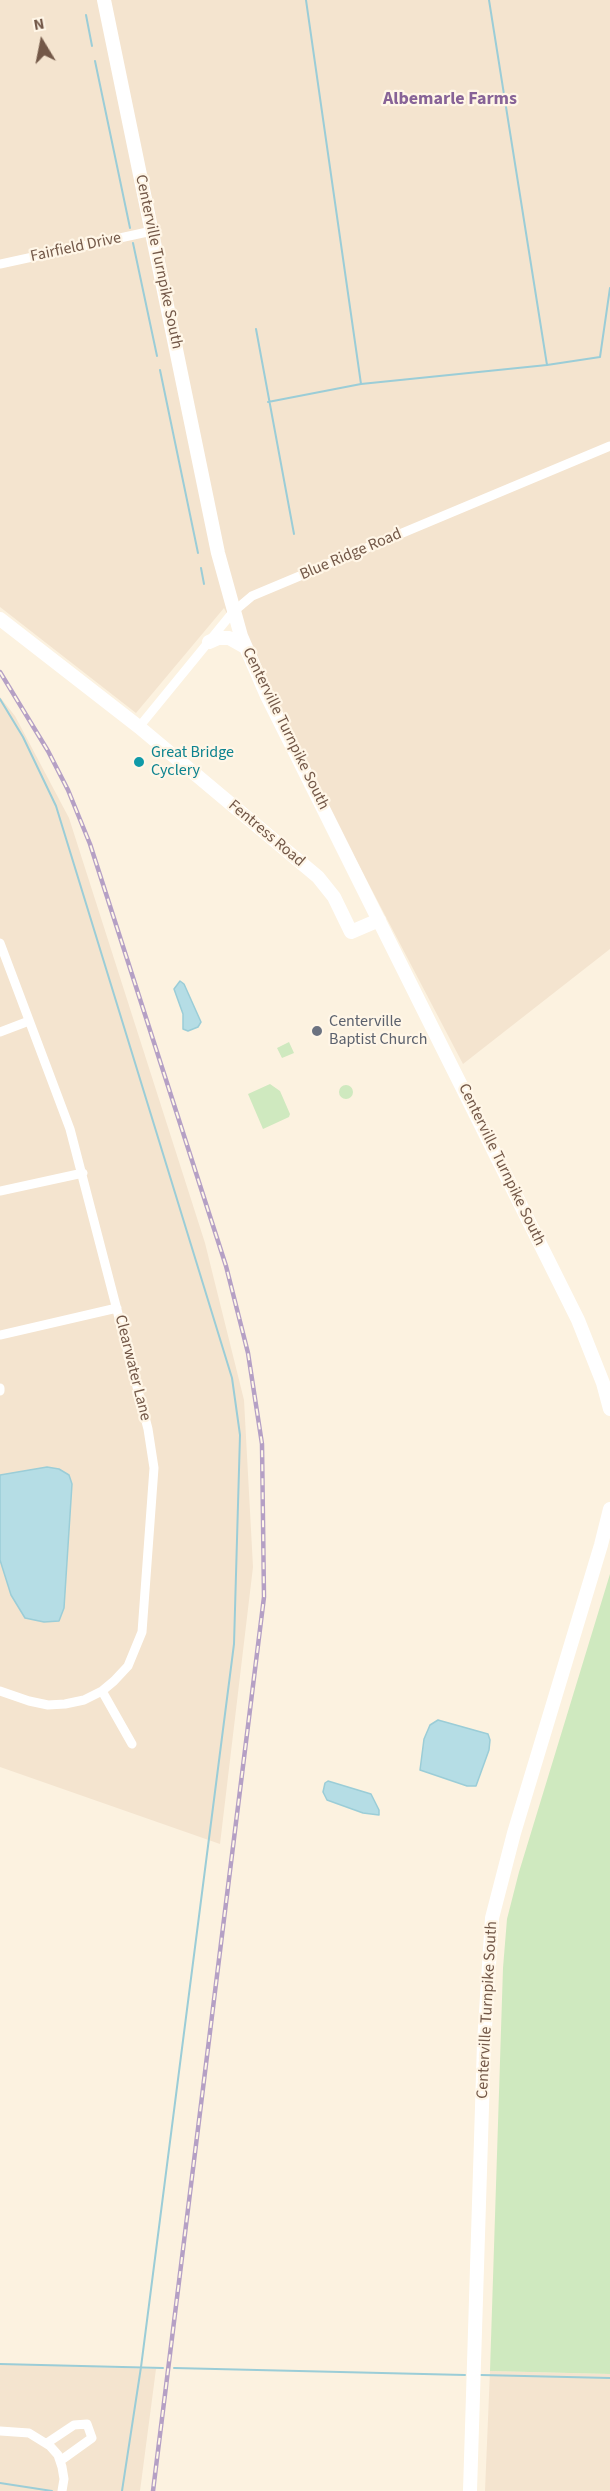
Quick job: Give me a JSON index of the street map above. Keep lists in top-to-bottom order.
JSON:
{
  "streets": {
    "main road": ["Centerville Turnpike South", "Fentress Road"],
    "street": ["Fairfield Drive", "Blue Ridge Road", "Clearwater Lane"]
  },
  "crossings": [
    ["Fairfield Drive", "Centerville Turnpike South"],
    ["Centerville Turnpike South", "Blue Ridge Road"],
    ["Centerville Turnpike South", "Fentress Road"],
    ["Blue Ridge Road", "Fentress Road"]
  ],
  "districts": ["Albemarle Farms"],
  "places": ["Great Bridge Cyclery", "Centerville Baptist Church"],
  "north": "top"
}
